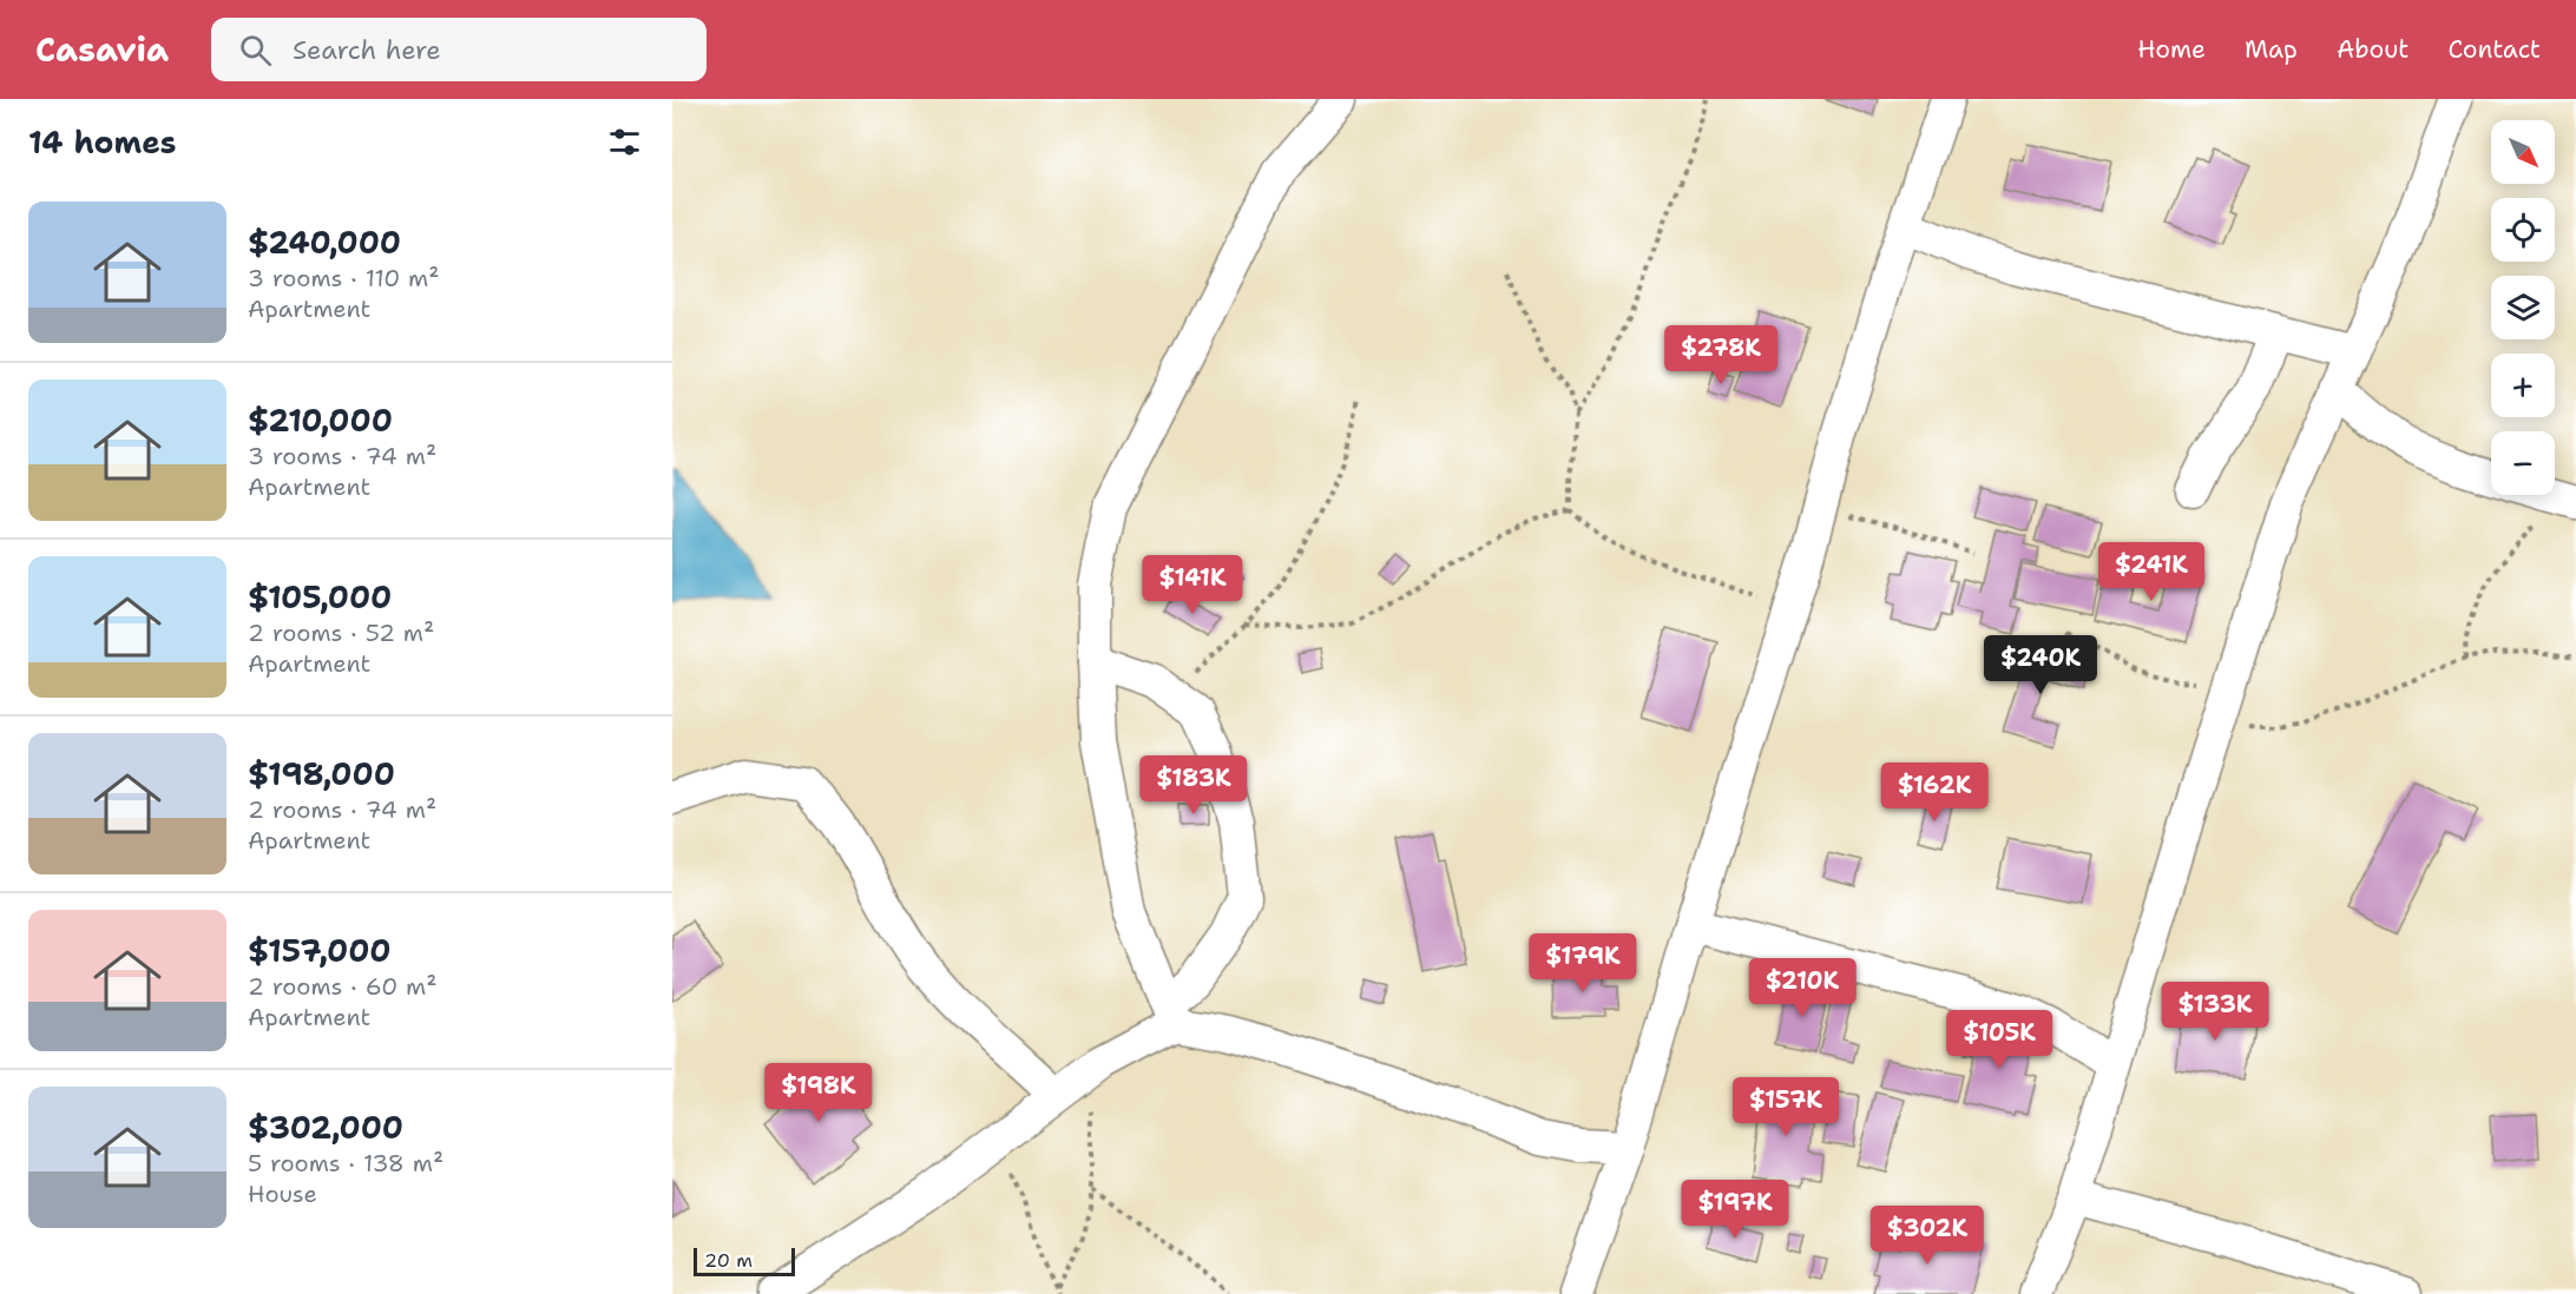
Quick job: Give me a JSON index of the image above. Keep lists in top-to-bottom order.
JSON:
{
  "scale_bar": "20 m",
  "north": "bottom right",
  "page": {
    "header": "Casavia",
    "search": "Search here",
    "nav": [
      "Home",
      "Map",
      "About",
      "Contact"
    ],
    "heading": "14 homes",
    "map_buttons": ["+", "−"],
    "list": [
      {
        "name": "$240,000",
        "note": "3 rooms · 110 m² · Apartment"
      },
      {
        "name": "$210,000",
        "note": "3 rooms · 74 m² · Apartment"
      },
      {
        "name": "$105,000",
        "note": "2 rooms · 52 m² · Apartment"
      },
      {
        "name": "$198,000",
        "note": "2 rooms · 74 m² · Apartment"
      },
      {
        "name": "$157,000",
        "note": "2 rooms · 60 m² · Apartment"
      },
      {
        "name": "$302,000",
        "note": "5 rooms · 138 m² · House"
      }
    ],
    "price": [
      "$278K",
      "$241K",
      "$141K",
      "$240K",
      "$183K",
      "$162K",
      "$179K",
      "$210K",
      "$133K",
      "$105K",
      "$198K",
      "$157K",
      "$197K",
      "$302K"
    ],
    "scale": "20 m"
  }
}
